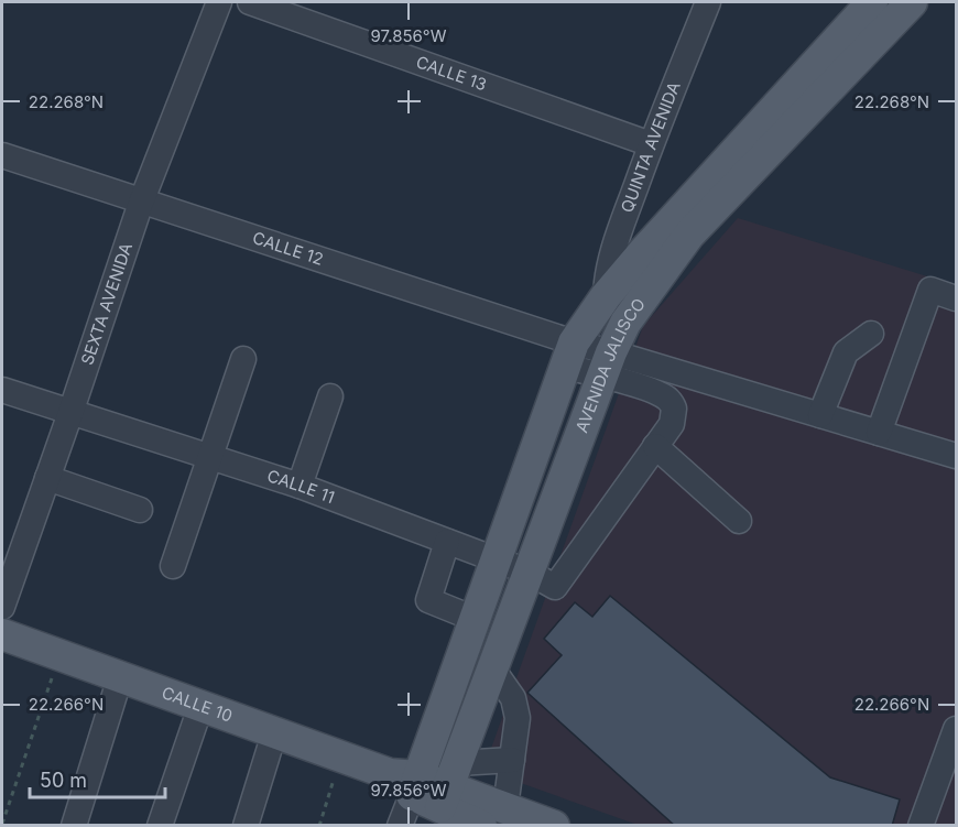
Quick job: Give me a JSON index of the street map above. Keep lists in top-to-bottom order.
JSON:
{
  "streets": {
    "main road": ["AVENIDA JALISCO", "CALLE 10"],
    "street": [
      "CALLE 13",
      "QUINTA AVENIDA",
      "CALLE 12",
      "SEXTA AVENIDA",
      "CALLE 11"
    ]
  },
  "crossings": [
    ["CALLE 13", "QUINTA AVENIDA"],
    ["QUINTA AVENIDA", "AVENIDA JALISCO"],
    ["CALLE 12", "SEXTA AVENIDA"],
    ["CALLE 12", "AVENIDA JALISCO"],
    ["SEXTA AVENIDA", "CALLE 11"],
    ["AVENIDA JALISCO", "CALLE 11"],
    ["AVENIDA JALISCO", "CALLE 10"]
  ],
  "scale_bar": "50 m",
  "coordinates": ["97.856°W", "22.268°N", "22.266°N"]
}
